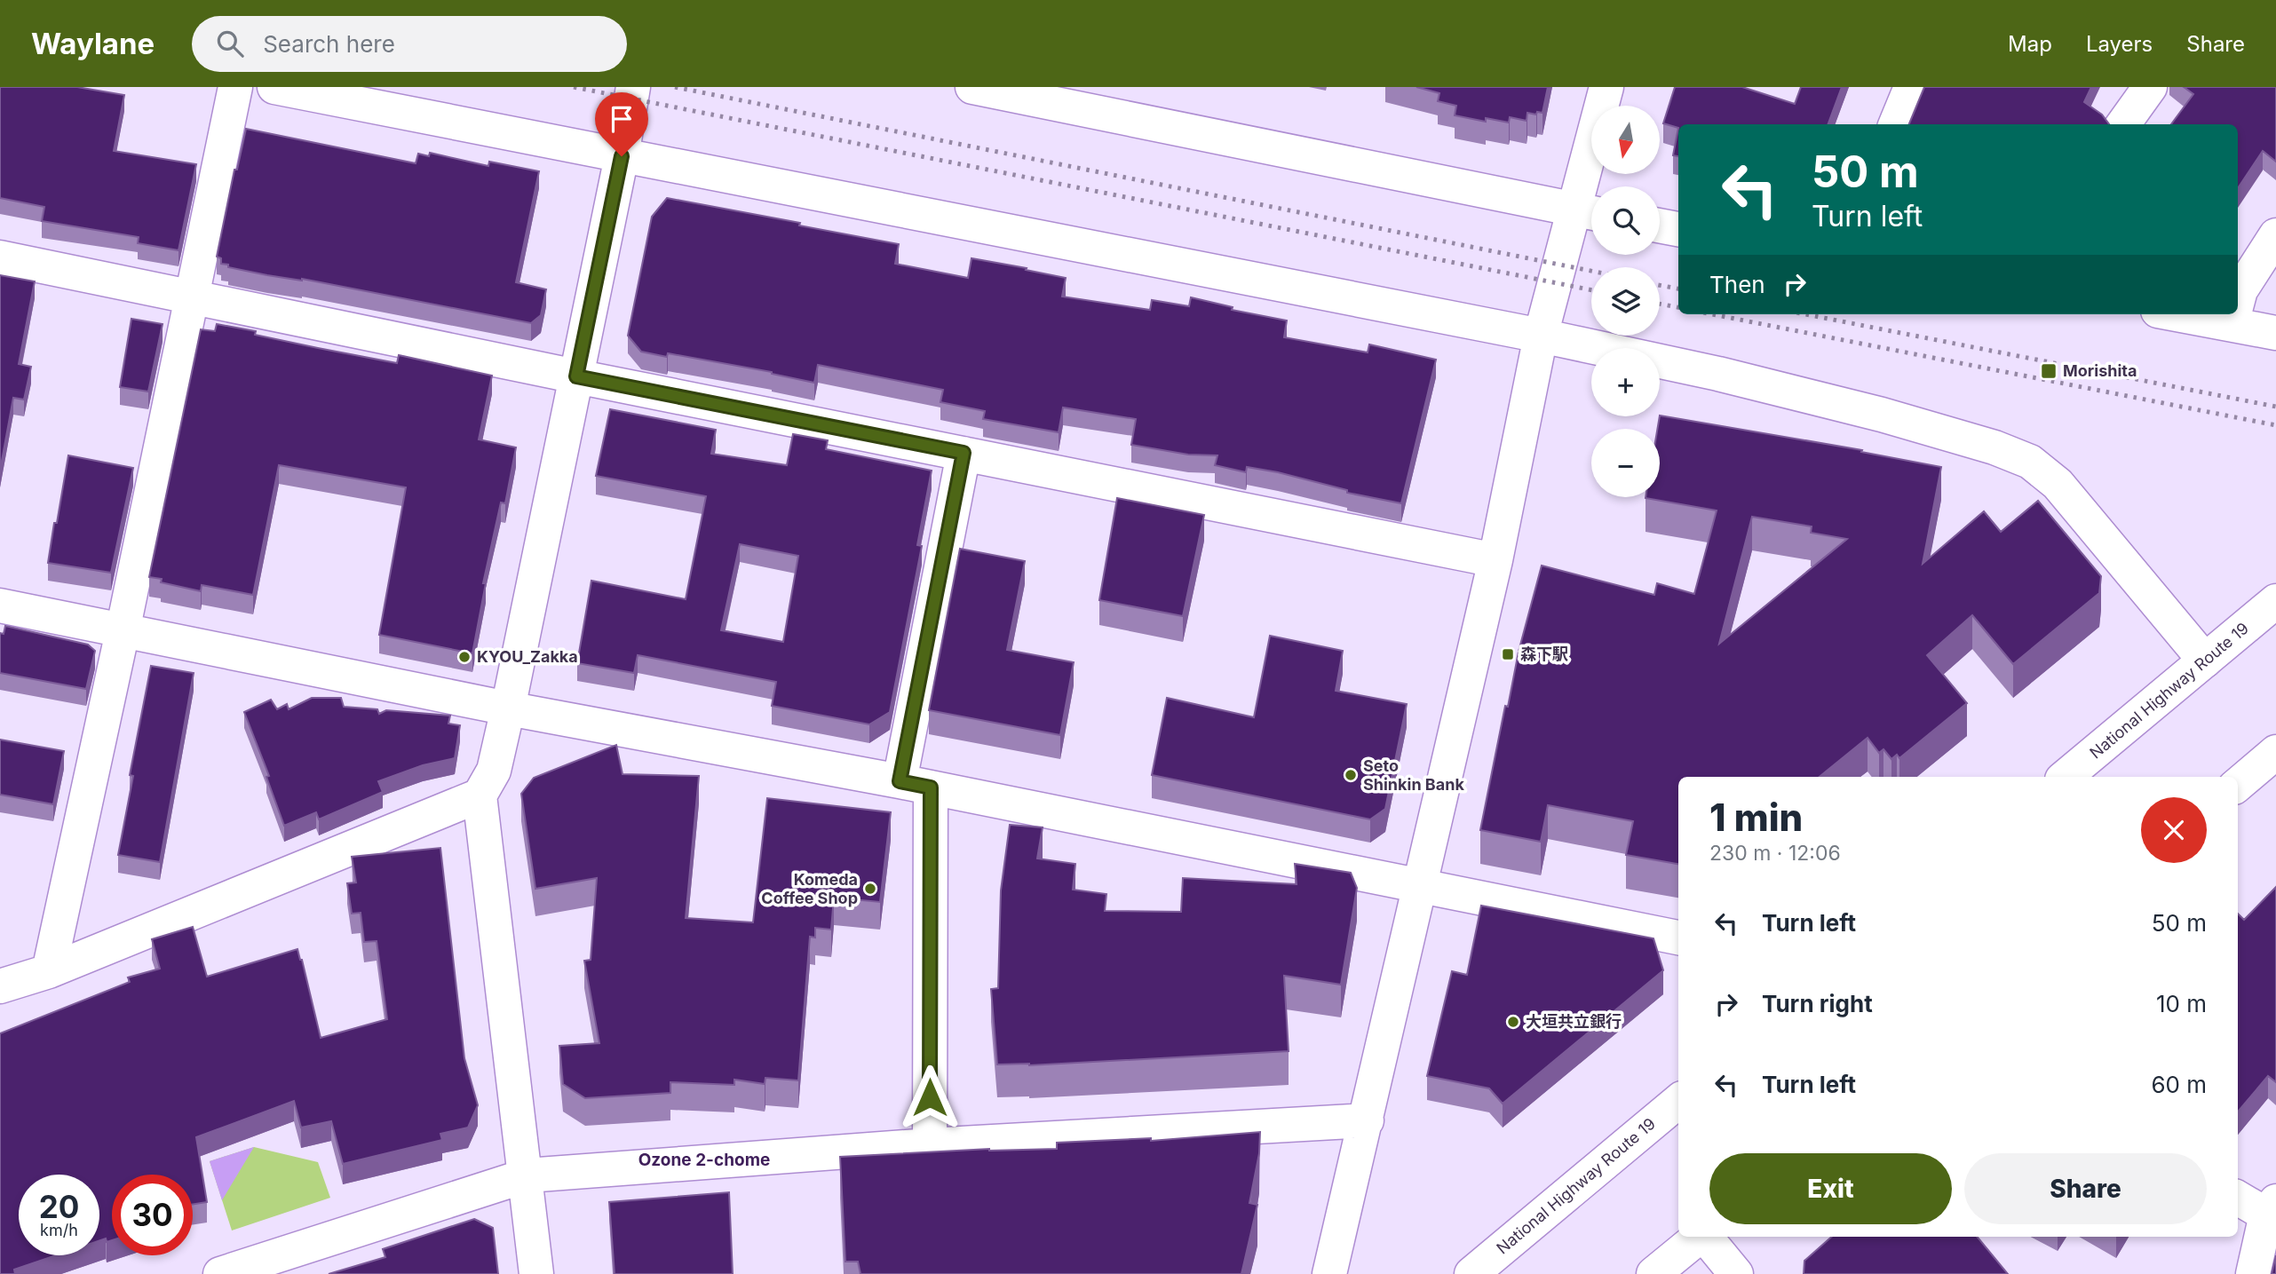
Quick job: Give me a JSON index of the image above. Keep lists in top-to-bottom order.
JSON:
{
  "streets": {
    "main road": ["National Highway Route 19"]
  },
  "districts": ["Ozone 2-chome"],
  "places": {
    "transit": ["Morishita", "森下駅"],
    "other": [
      "KYOU_Zakka",
      "Seto Shinkin Bank",
      "Komeda Coffee Shop",
      "大垣共立銀行"
    ]
  },
  "north": "bottom",
  "page": {
    "header": "Waylane",
    "search": "Search here",
    "nav": ["Map", "Layers", "Share"],
    "map_buttons": ["+", "−"],
    "turn": ["50 m", "Turn left"],
    "then": "Then",
    "heading": ["1 min", "230 m · 12:06"],
    "list": [
      {
        "name": "Turn left",
        "value": "50 m"
      },
      {
        "name": "Turn right",
        "value": "10 m"
      },
      {
        "name": "Turn left",
        "value": "60 m"
      }
    ],
    "buttons": ["Exit", "Share"],
    "speed": "20 km/h",
    "limit": "30"
  }
}
